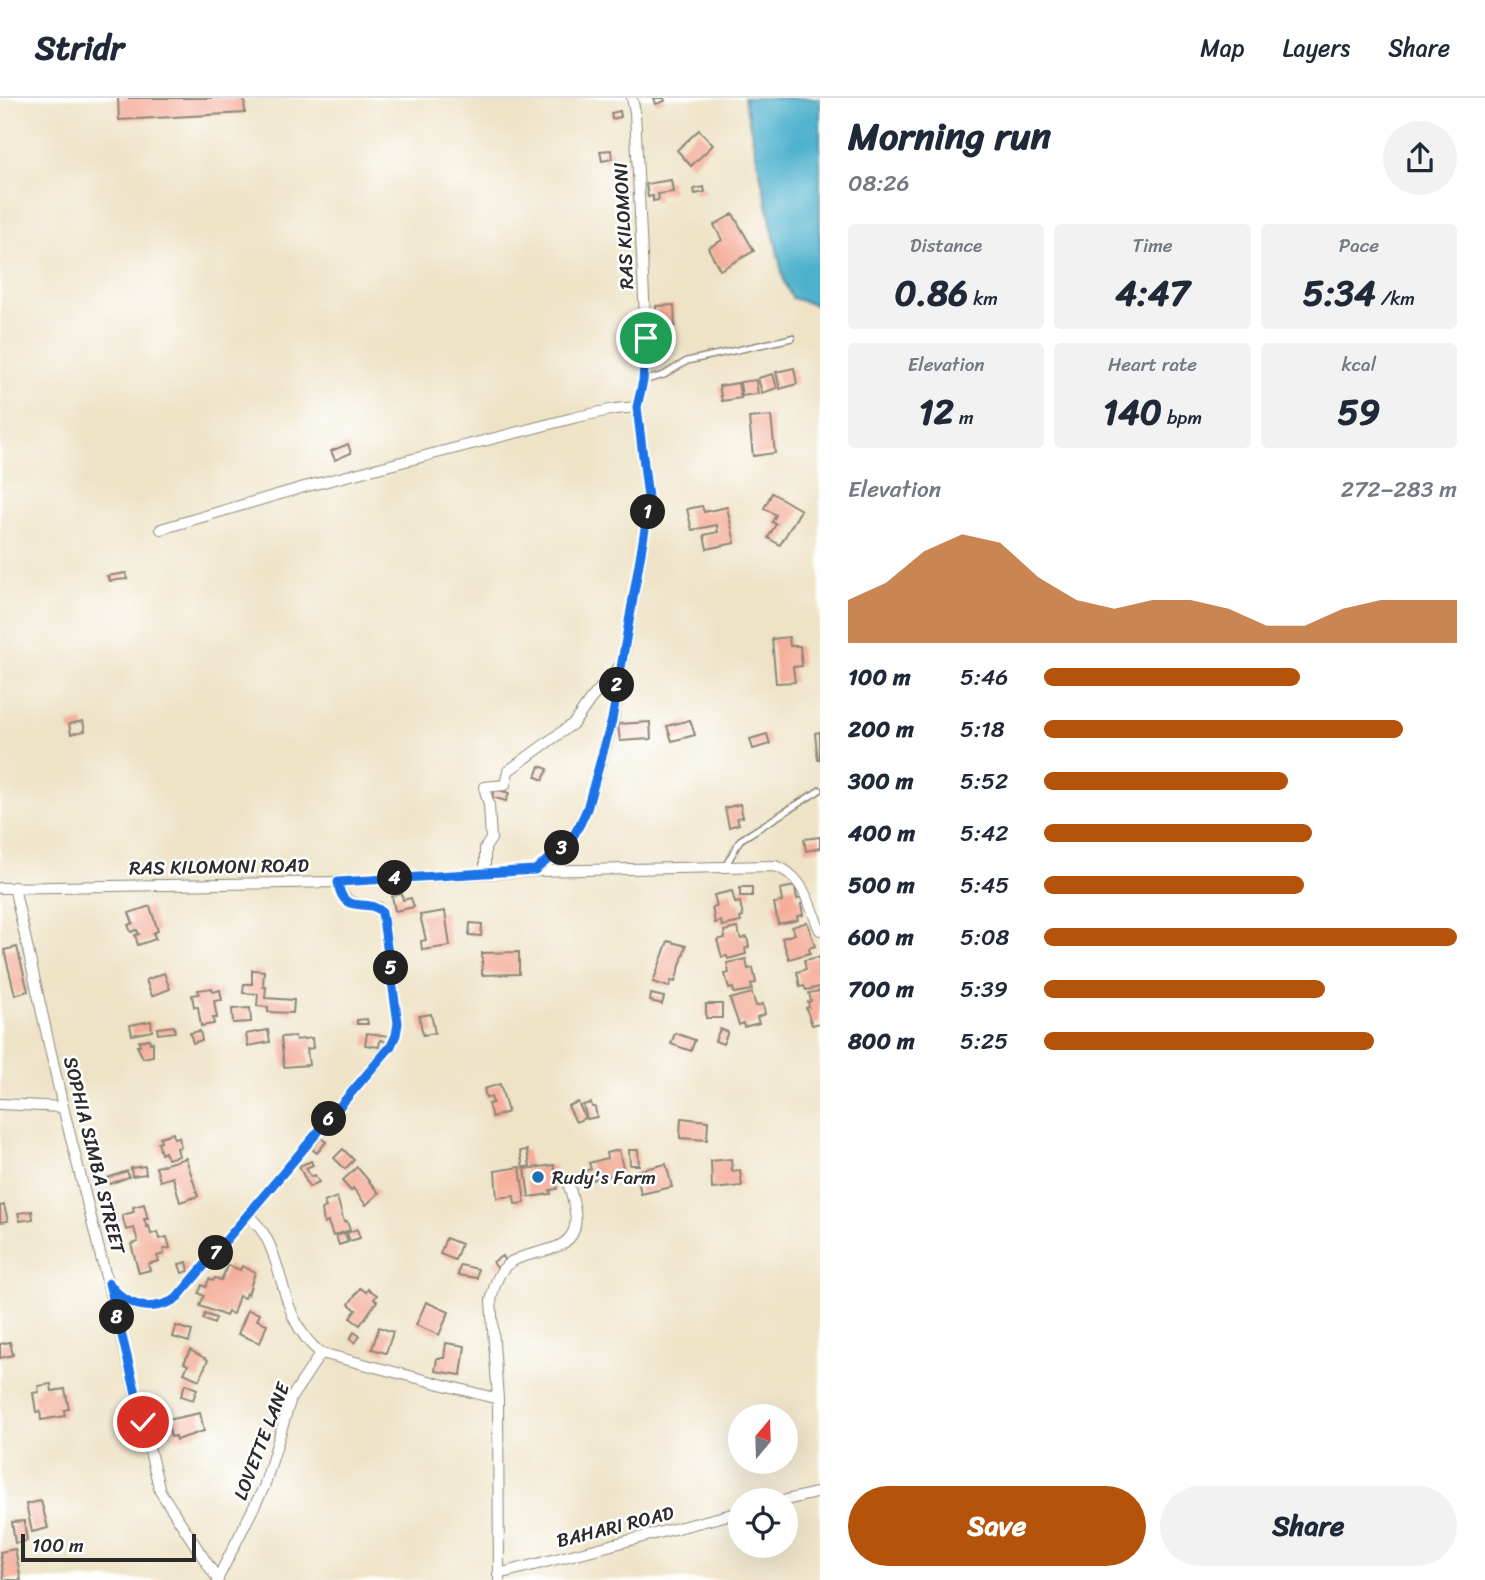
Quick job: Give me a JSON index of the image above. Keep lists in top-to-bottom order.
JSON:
{
  "streets": {
    "street": [
      "RAS KILOMONI",
      "RAS KILOMONI ROAD",
      "SOPHIA SIMBA STREET",
      "LOVETTE LANE",
      "BAHARI ROAD"
    ]
  },
  "crossings": [
    ["RAS KILOMONI", "RAS KILOMONI ROAD"],
    ["RAS KILOMONI ROAD", "SOPHIA SIMBA STREET"],
    ["SOPHIA SIMBA STREET", "LOVETTE LANE"]
  ],
  "places": ["Rudy's Farm"],
  "scale_bar": "100 m",
  "north": "top",
  "page": {
    "header": "Stridr",
    "nav": ["Map", "Layers", "Share"],
    "heading": ["Morning run", "08:26"],
    "stats": [
      ["Distance", "0.86 km"],
      ["Time", "4:47"],
      ["Pace", "5:34 /km"],
      ["Elevation", "12 m"],
      ["Heart rate", "140 bpm"],
      ["kcal", "59"]
    ],
    "chart": ["Elevation", "272–283 m"],
    "pins": [
      "1",
      "2",
      "3",
      "4",
      "5",
      "6",
      "7",
      "8"
    ],
    "list": [
      {
        "name": "100 m",
        "note": "5:46"
      },
      {
        "name": "200 m",
        "note": "5:18"
      },
      {
        "name": "300 m",
        "note": "5:52"
      },
      {
        "name": "400 m",
        "note": "5:42"
      },
      {
        "name": "500 m",
        "note": "5:45"
      },
      {
        "name": "600 m",
        "note": "5:08"
      },
      {
        "name": "700 m",
        "note": "5:39"
      },
      {
        "name": "800 m",
        "note": "5:25"
      }
    ],
    "buttons": ["Save", "Share"],
    "scale": "100 m"
  }
}
